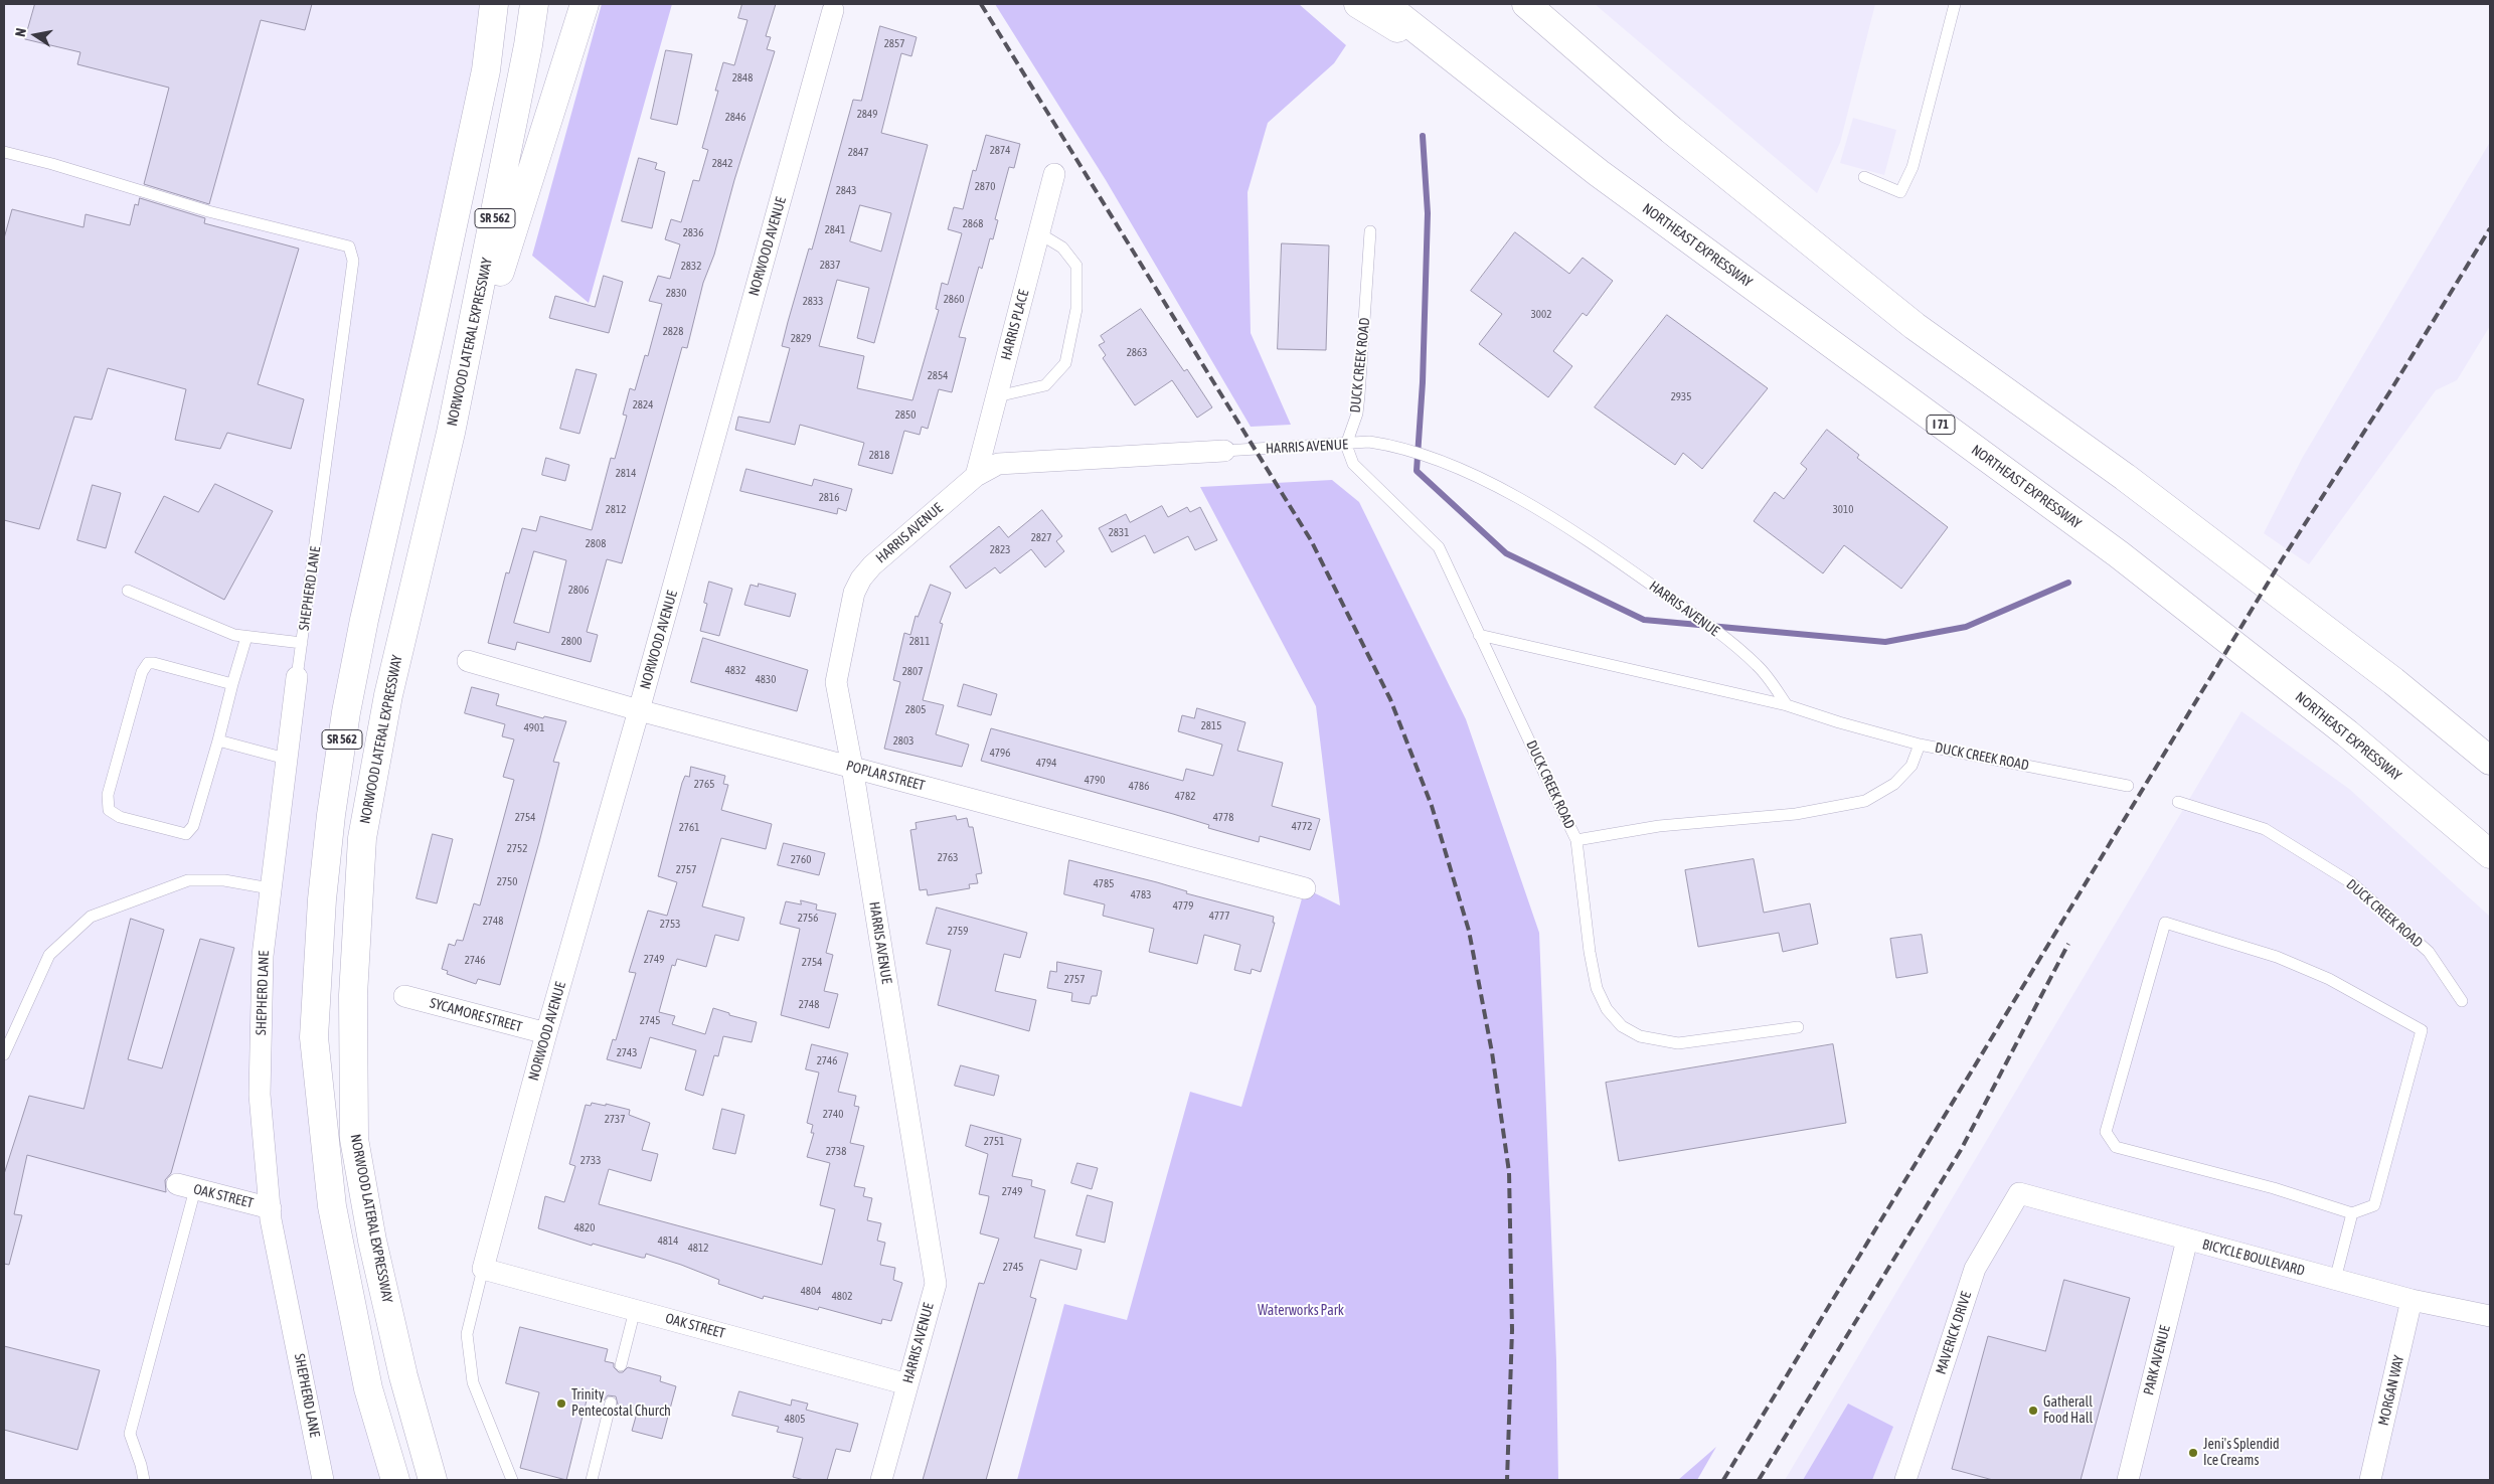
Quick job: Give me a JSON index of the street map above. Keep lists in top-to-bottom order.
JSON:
{
  "streets": {
    "highway": [
      "SR 562",
      "NORTHEAST EXPRESSWAY",
      "NORWOOD LATERAL EXPRESSWAY",
      "I 71"
    ],
    "street": [
      "NORWOOD AVENUE",
      "HARRIS PLACE",
      "HARRIS AVENUE",
      "SHEPHERD LANE",
      "POPLAR STREET",
      "SYCAMORE STREET",
      "OAK STREET",
      "BICYCLE BOULEVARD",
      "MAVERICK DRIVE",
      "PARK AVENUE",
      "MORGAN WAY"
    ],
    "lane": ["DUCK CREEK ROAD"]
  },
  "crossings": [
    ["NORWOOD AVENUE", "POPLAR STREET"],
    ["NORWOOD AVENUE", "SYCAMORE STREET"],
    ["NORWOOD AVENUE", "OAK STREET"],
    ["HARRIS PLACE", "HARRIS AVENUE"],
    ["DUCK CREEK ROAD", "HARRIS AVENUE"],
    ["HARRIS AVENUE", "POPLAR STREET"],
    ["HARRIS AVENUE", "OAK STREET"],
    ["SHEPHERD LANE", "OAK STREET"],
    ["BICYCLE BOULEVARD", "MAVERICK DRIVE"],
    ["BICYCLE BOULEVARD", "PARK AVENUE"],
    ["BICYCLE BOULEVARD", "MORGAN WAY"]
  ],
  "parks": ["Waterworks Park"],
  "places": ["Trinity Pentecostal Church", "Gatherall Food Hall", "Jeni's Splendid Ice Creams"],
  "house_numbers": [
    "2857",
    "2848",
    "2849",
    "2846",
    "2874",
    "2847",
    "2842",
    "2870",
    "2843",
    "2868",
    "2841",
    "2836",
    "2837",
    "2832",
    "2830",
    "2860",
    "2833",
    "3002",
    "2828",
    "2829",
    "2863",
    "2854",
    "2935",
    "2824",
    "2850",
    "2818",
    "2814",
    "2816",
    "2812",
    "3010",
    "2831",
    "2827",
    "2808",
    "2823",
    "2806",
    "2800",
    "2811",
    "4832",
    "2807",
    "4830",
    "2805",
    "2815",
    "4901",
    "2803",
    "4796",
    "4794",
    "4790",
    "2765",
    "4786",
    "4782",
    "2754",
    "4778",
    "4772",
    "2761",
    "2752",
    "2763",
    "2760",
    "2757",
    "2750",
    "4785",
    "4783",
    "4779",
    "4777",
    "2756",
    "2748",
    "2753",
    "2759",
    "2749",
    "2746",
    "2754",
    "2757",
    "2748",
    "2745",
    "2743",
    "2746",
    "2740",
    "2737",
    "2751",
    "2738",
    "2733",
    "2749",
    "4820",
    "4814",
    "4812",
    "2745",
    "4804",
    "4802",
    "4805"
  ],
  "north": "left"
}
